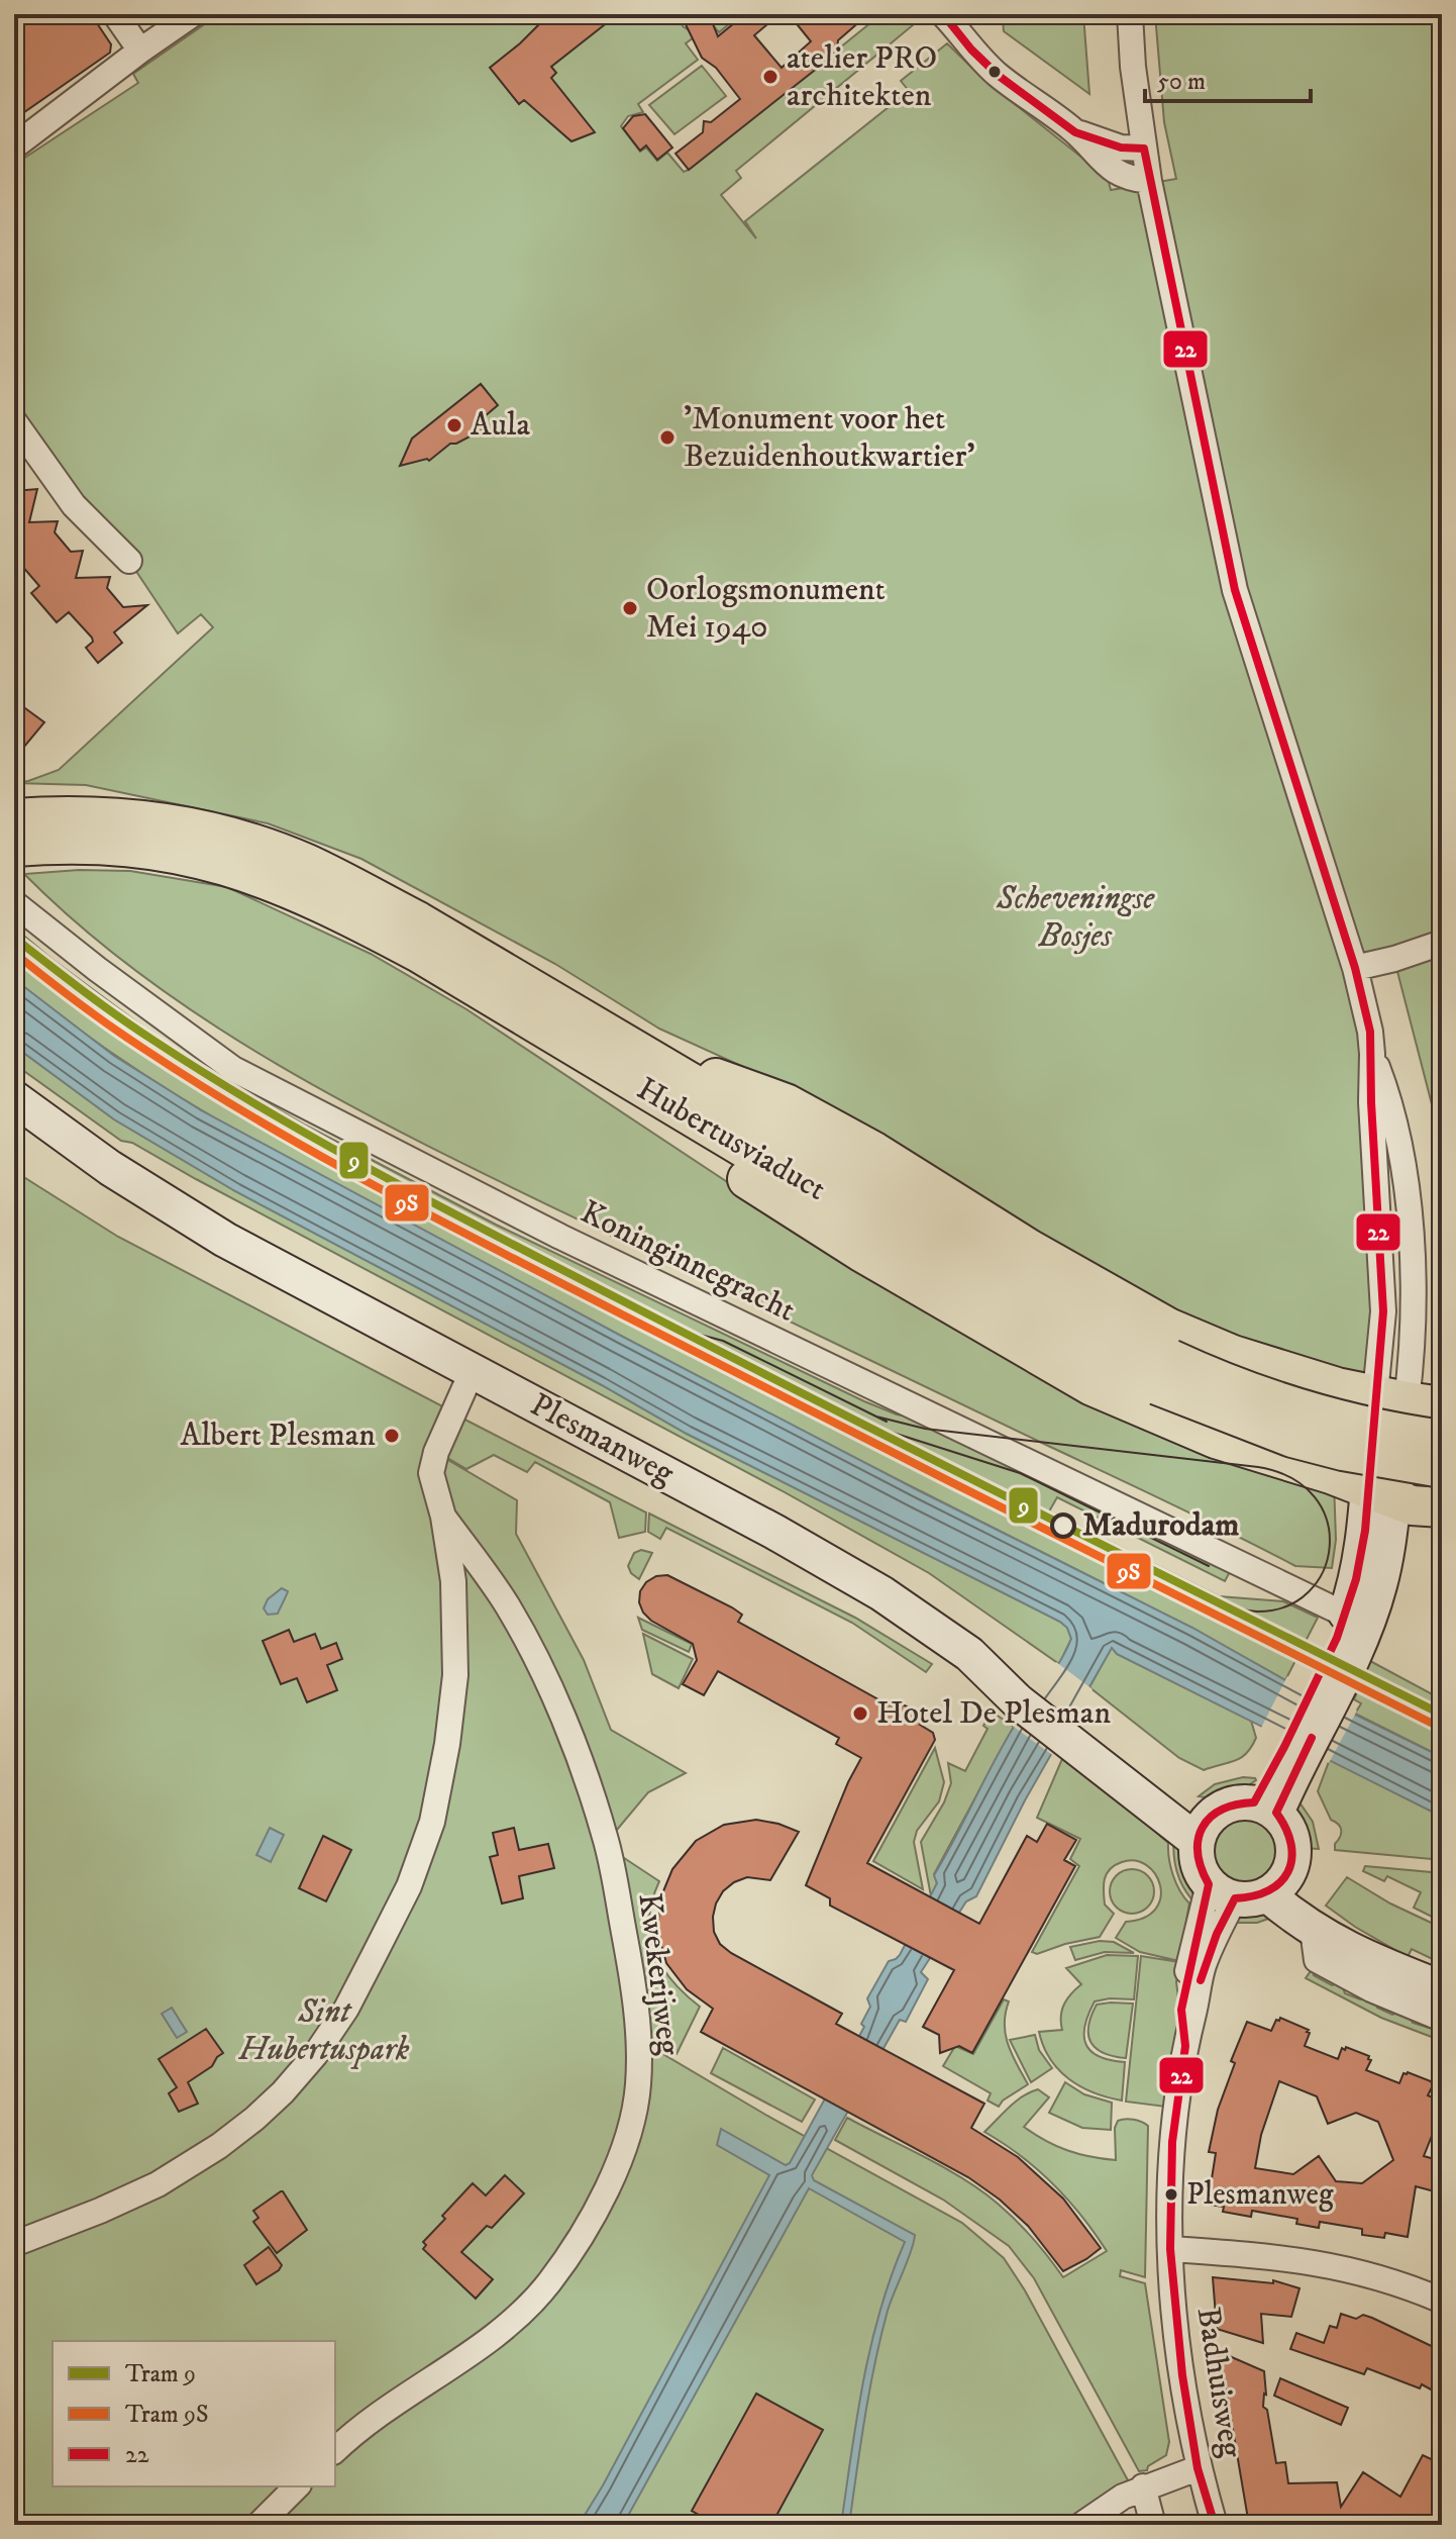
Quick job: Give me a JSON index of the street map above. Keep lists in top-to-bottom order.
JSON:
{
  "streets": {
    "main road": ["Hubertusviaduct", "Plesmanweg"],
    "street": ["Koninginnegracht", "Kwekerijweg", "Badhuisweg"]
  },
  "parks": ["Scheveningse Bosjes", "Sint Hubertuspark"],
  "places": [
    "atelier PRO architekten",
    "Aula",
    "'Monument voor het Bezuidenhoutkwartier'",
    "Oorlogsmonument Mei 1940",
    "Albert Plesman",
    "Madurodam",
    "Hotel De Plesman",
    "Plesmanweg"
  ],
  "lines": ["transit line 22", "tram line 9", "tram line 9S"],
  "legend": ["Tram 9", "Tram 9S", "22"],
  "scale_bar": "50 m"
}
